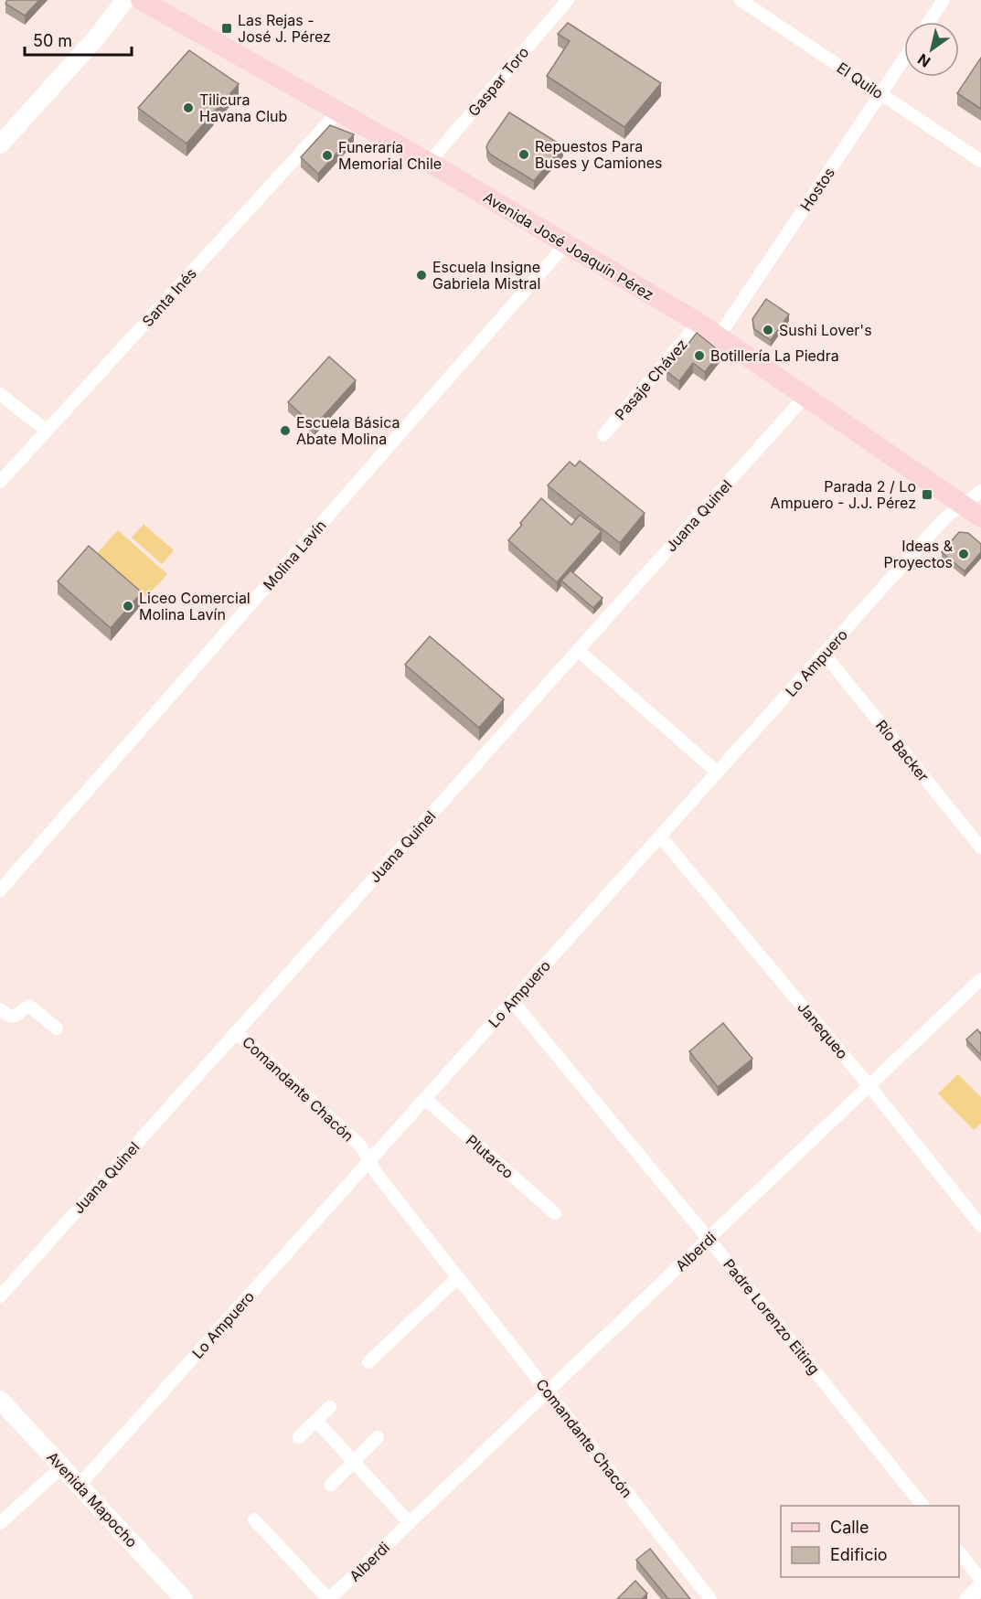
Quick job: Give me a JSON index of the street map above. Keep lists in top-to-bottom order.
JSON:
{
  "streets": {
    "main road": ["Avenida José Joaquín Pérez", "Avenida Mapocho"],
    "street": [
      "El Quilo",
      "Gaspar Toro",
      "Hostos",
      "Santa Inés",
      "Pasaje Chávez",
      "Juana Quinel",
      "Molina Lavín",
      "Lo Ampuero",
      "Río Backer",
      "Janequeo",
      "Comandante Chacón",
      "Plutarco",
      "Alberdi",
      "Padre Lorenzo Eiting"
    ]
  },
  "crossings": [
    ["El Quilo", "Hostos"],
    ["Gaspar Toro", "Avenida José Joaquín Pérez"],
    ["Hostos", "Avenida José Joaquín Pérez"],
    ["Avenida José Joaquín Pérez", "Santa Inés"],
    ["Avenida José Joaquín Pérez", "Pasaje Chávez"],
    ["Avenida José Joaquín Pérez", "Juana Quinel"],
    ["Avenida José Joaquín Pérez", "Molina Lavín"],
    ["Avenida José Joaquín Pérez", "Lo Ampuero"],
    ["Juana Quinel", "Comandante Chacón"],
    ["Lo Ampuero", "Río Backer"],
    ["Lo Ampuero", "Janequeo"],
    ["Lo Ampuero", "Comandante Chacón"],
    ["Lo Ampuero", "Plutarco"],
    ["Lo Ampuero", "Padre Lorenzo Eiting"],
    ["Lo Ampuero", "Avenida Mapocho"],
    ["Janequeo", "Alberdi"],
    ["Comandante Chacón", "Alberdi"],
    ["Alberdi", "Padre Lorenzo Eiting"]
  ],
  "places": {
    "transit": ["Las Rejas - José J. Pérez", "Parada 2 / Lo Ampuero - J.J. Pérez"],
    "other": [
      "Tilicura Havana Club",
      "Repuestos Para Buses y Camiones",
      "Funeraría Memorial Chile",
      "Escuela Insigne Gabriela Mistral",
      "Sushi Lover's",
      "Botillería La Piedra",
      "Escuela Básica Abate Molina",
      "Ideas & Proyectos",
      "Liceo Comercial Molina Lavín"
    ]
  },
  "legend": ["Calle", "Edificio"],
  "scale_bar": "50 m",
  "north": "bottom left"
}
